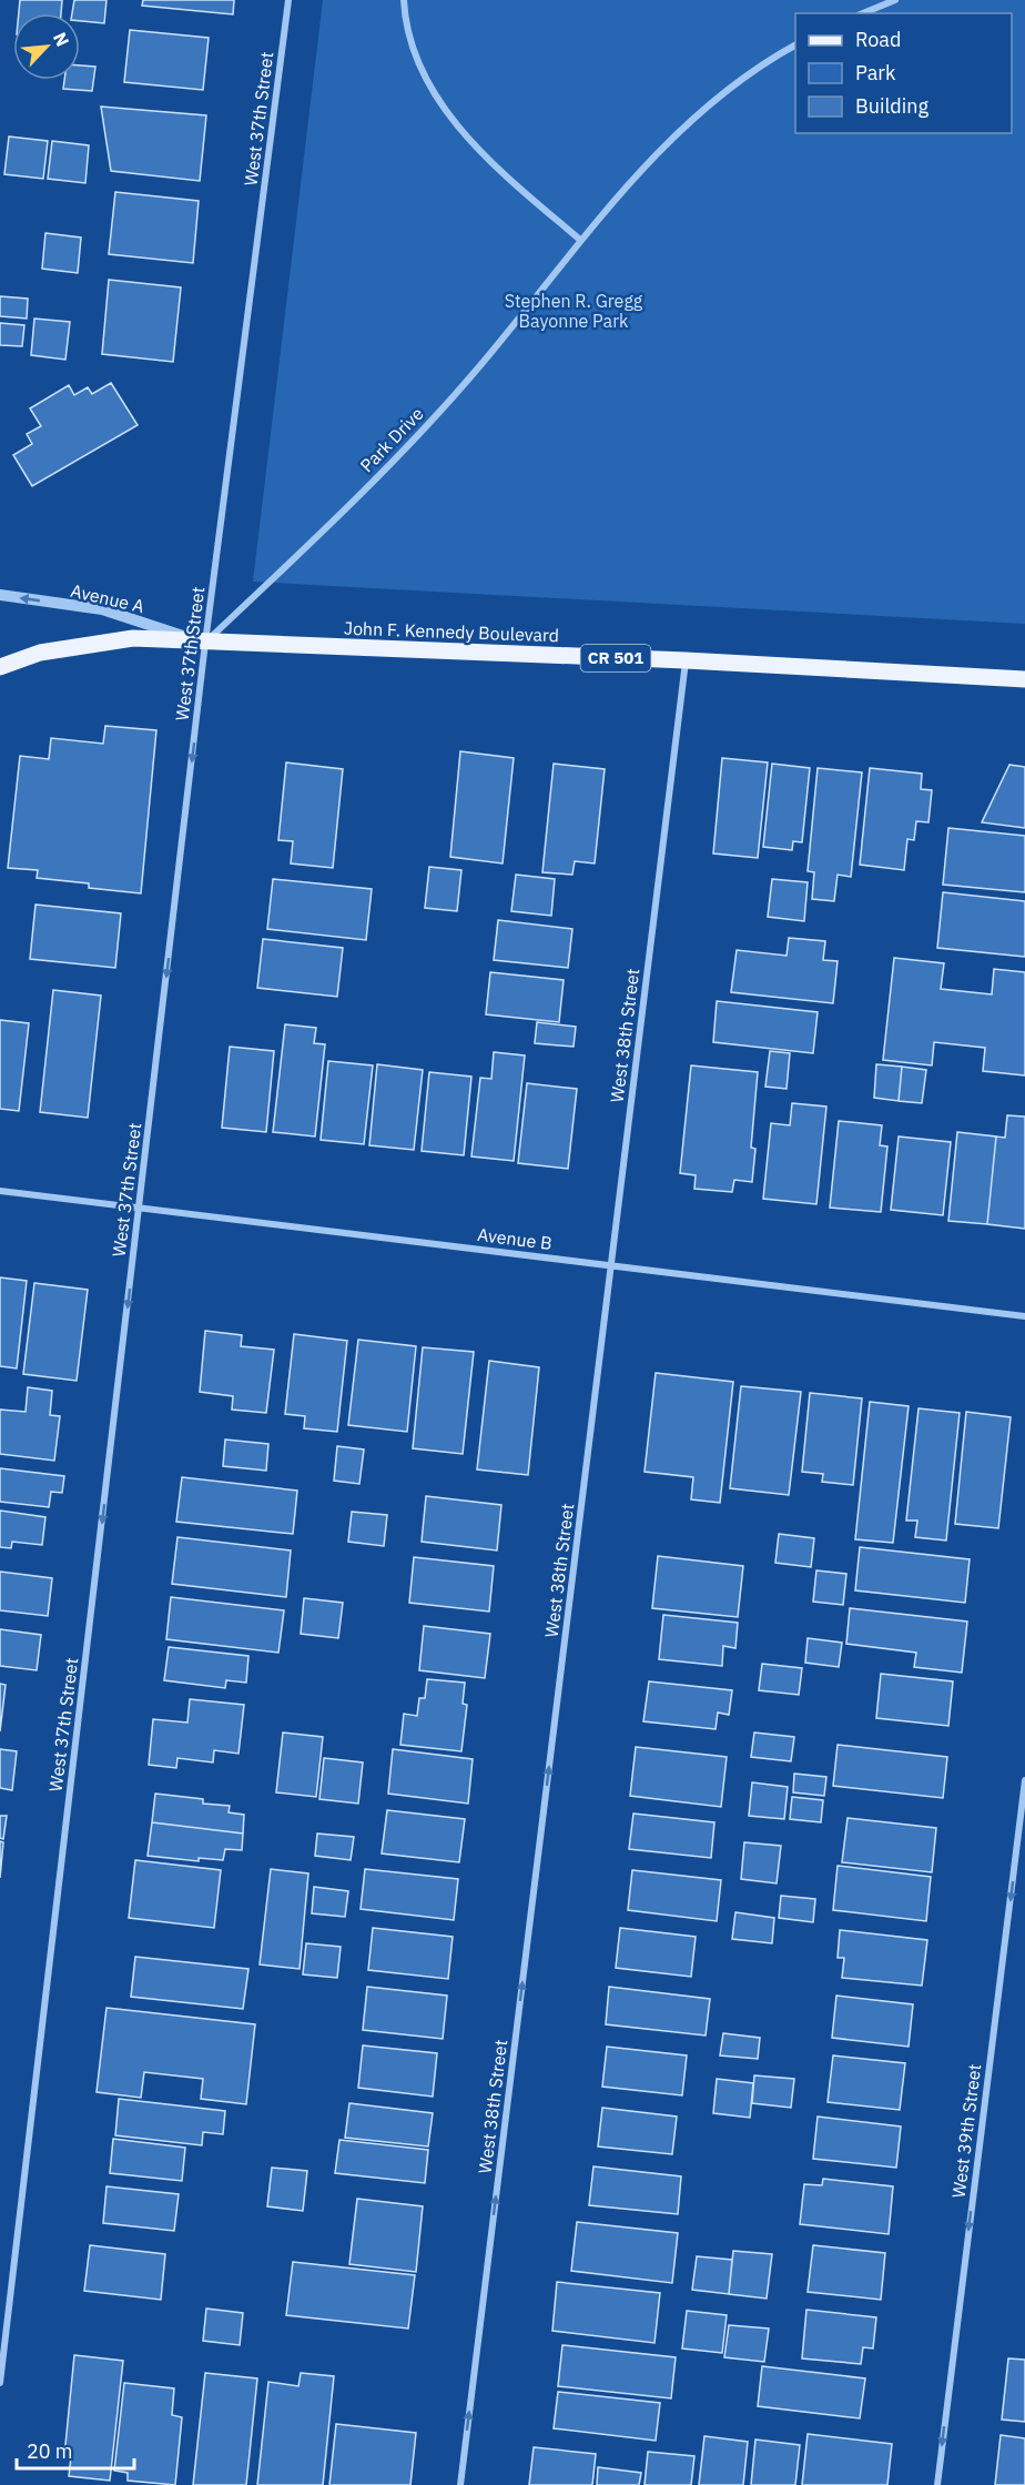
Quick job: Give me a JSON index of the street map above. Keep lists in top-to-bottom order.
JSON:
{
  "streets": {
    "main road": ["John F. Kennedy Boulevard", "CR 501"],
    "street": [
      "West 37th Street",
      "Park Drive",
      "Avenue A",
      "West 38th Street",
      "Avenue B",
      "West 39th Street"
    ]
  },
  "crossings": [
    ["West 37th Street", "Park Drive"],
    ["West 37th Street", "Avenue A"],
    ["West 37th Street", "John F. Kennedy Boulevard"],
    ["West 37th Street", "Avenue B"],
    ["Park Drive", "Avenue A"],
    ["Park Drive", "John F. Kennedy Boulevard"],
    ["Avenue A", "John F. Kennedy Boulevard"],
    ["John F. Kennedy Boulevard", "West 38th Street"],
    ["West 38th Street", "Avenue B"]
  ],
  "one_way": [
    "West 37th Street",
    "Avenue A",
    "West 38th Street",
    "West 39th Street"
  ],
  "parks": ["Stephen R. Gregg Bayonne Park"],
  "legend": ["Road", "Park", "Building"],
  "scale_bar": "20 m",
  "north": "top right"
}
